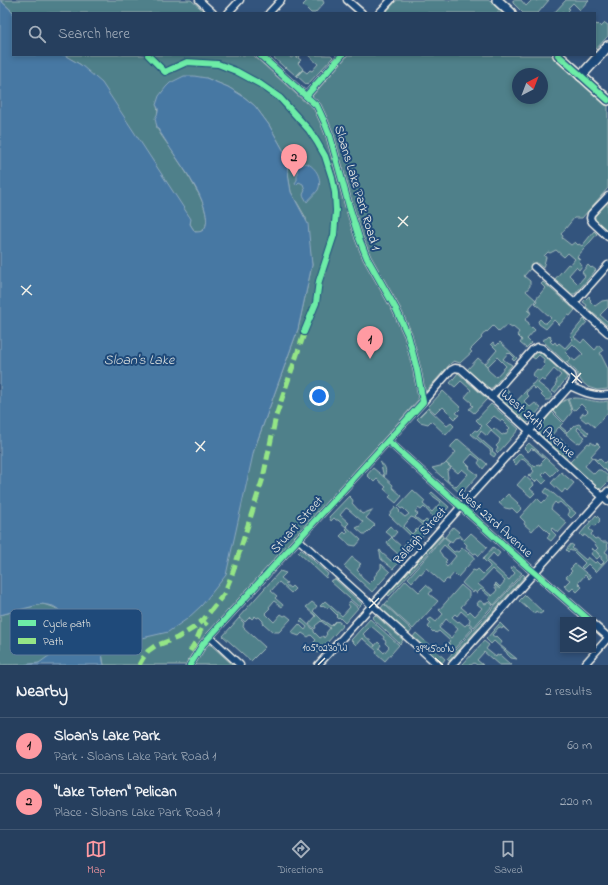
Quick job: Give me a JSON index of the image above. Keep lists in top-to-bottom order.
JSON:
{
  "streets": {
    "street": [
      "Sloans Lake Park Road 1",
      "West 24th Avenue",
      "West 23rd Avenue",
      "Stuart Street",
      "Raleigh Street"
    ]
  },
  "crossings": [
    ["Sloans Lake Park Road 1", "Stuart Street"],
    ["West 24th Avenue", "Stuart Street"],
    ["West 24th Avenue", "Raleigh Street"],
    ["West 23rd Avenue", "Stuart Street"],
    ["West 23rd Avenue", "Raleigh Street"]
  ],
  "water": ["Sloan's Lake"],
  "legend": ["Cycle path", "Path"],
  "north": "top right",
  "page": {
    "search": "Search here",
    "pins": ["2", "1"],
    "heading": ["Nearby", "2 results"],
    "list": [
      {
        "mark": "1",
        "name": "Sloan's Lake Park",
        "note": "Park · Sloans Lake Park Road 1",
        "value": "60 m"
      },
      {
        "mark": "2",
        "name": "\"Lake Totem\" Pelican",
        "note": "Place · Sloans Lake Park Road 1",
        "value": "220 m"
      }
    ],
    "nav": ["Map", "Directions", "Saved"]
  },
  "coordinates": ["105°02'30\"W", "39°45'00\"N"]
}
